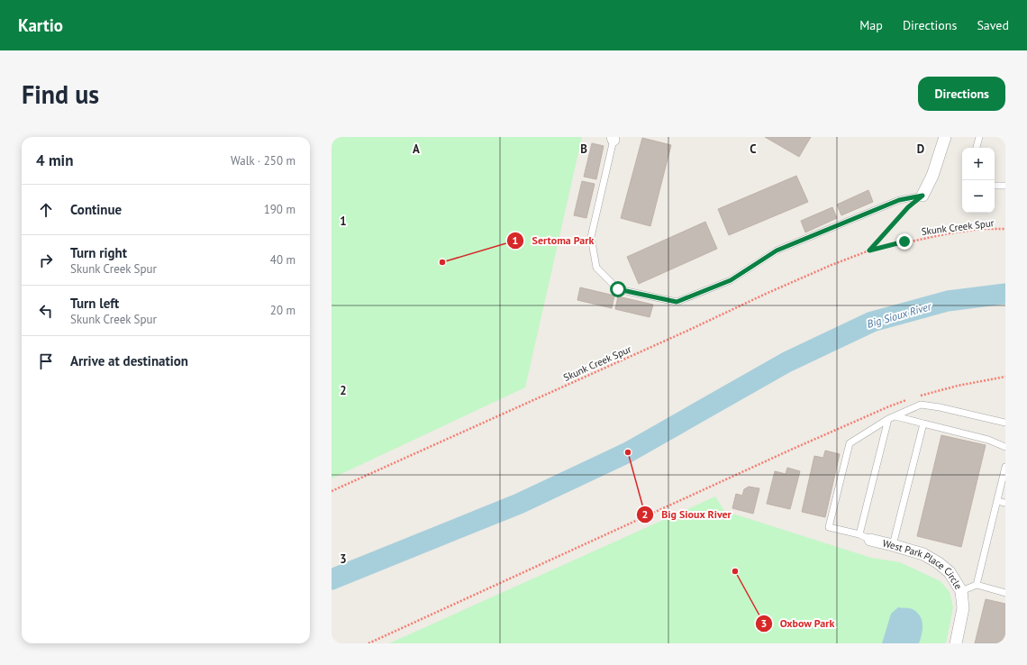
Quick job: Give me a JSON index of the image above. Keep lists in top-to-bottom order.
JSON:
{
  "streets": {
    "street": ["West Park Place Circle"],
    "path": ["Skunk Creek Spur"]
  },
  "water": ["Big Sioux River"],
  "places": ["Sertoma Park", "Big Sioux River", "Oxbow Park"],
  "page": {
    "header": "Kartio",
    "nav": ["Map", "Directions", "Saved"],
    "buttons": "Directions",
    "title": "Find us",
    "heading": ["4 min", "Walk · 250 m"],
    "map_buttons": ["+", "−"],
    "list": [
      ["Continue", "190 m"],
      ["Turn right", "Skunk Creek Spur", "40 m"],
      ["Turn left", "Skunk Creek Spur", "20 m"],
      "Arrive at destination"
    ]
  },
  "grid": {
    "columns": [
      "A",
      "B",
      "C",
      "D"
    ],
    "rows": ["1", "2", "3"]
  }
}
